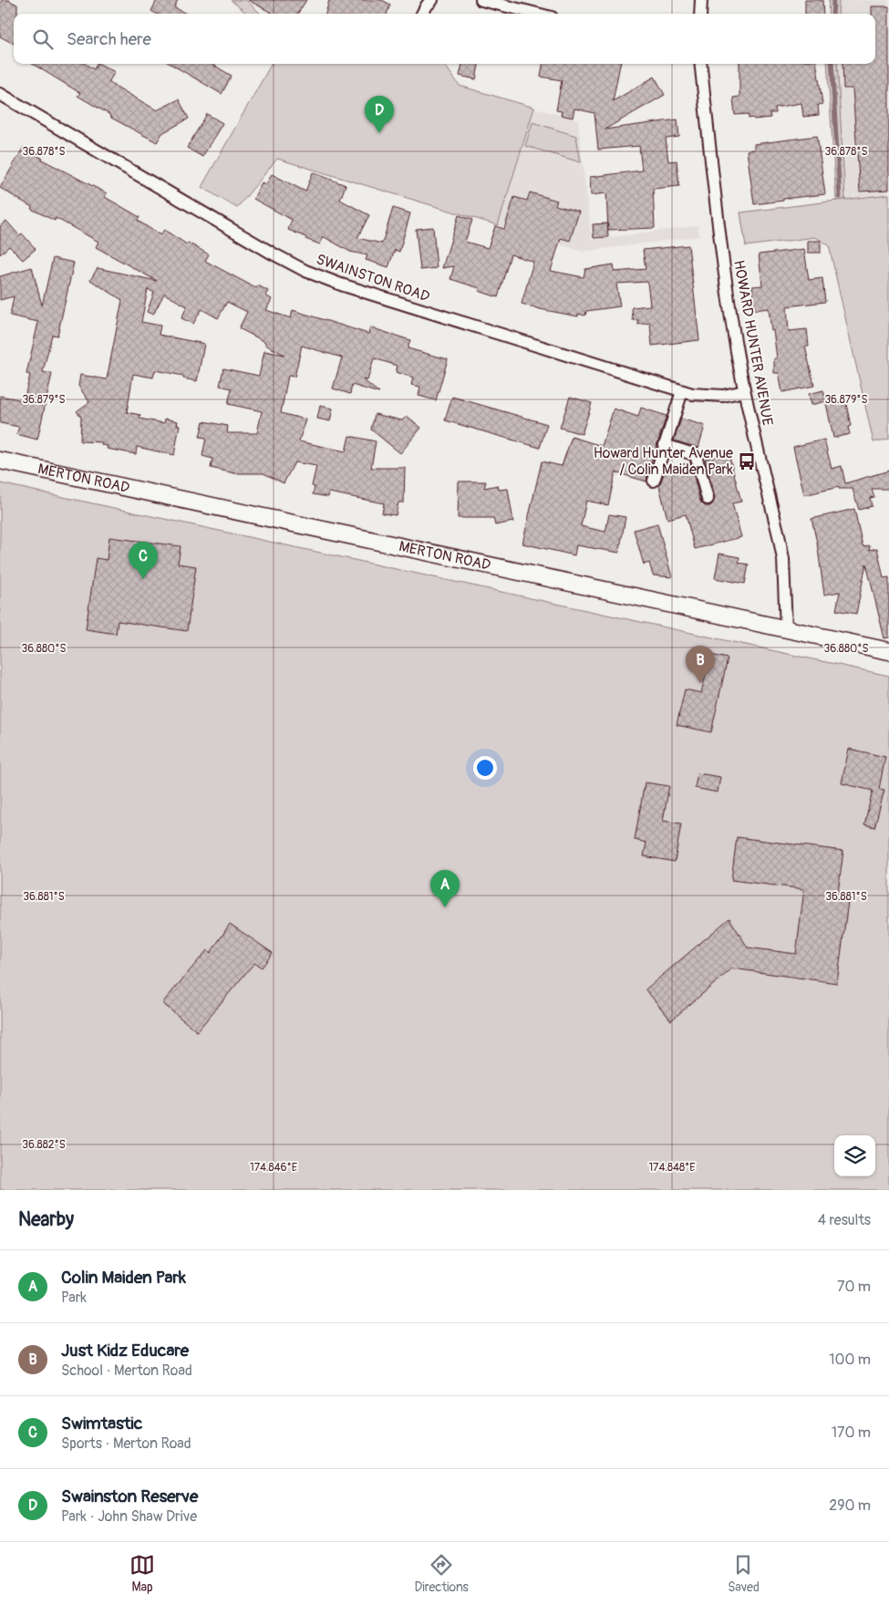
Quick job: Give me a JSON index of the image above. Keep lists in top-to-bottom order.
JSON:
{
  "streets": {
    "main road": ["MERTON ROAD"],
    "street": ["SWAINSTON ROAD", "HOWARD HUNTER AVENUE"]
  },
  "crossings": [
    ["SWAINSTON ROAD", "HOWARD HUNTER AVENUE"],
    ["HOWARD HUNTER AVENUE", "MERTON ROAD"]
  ],
  "places": {
    "bus stop": ["Howard Hunter Avenue / Colin Maiden Park"]
  },
  "page": {
    "search": "Search here",
    "pins": [
      "D",
      "C",
      "B",
      "A"
    ],
    "heading": ["Nearby", "4 results"],
    "list": [
      {
        "mark": "A",
        "name": "Colin Maiden Park",
        "note": "Park",
        "value": "70 m"
      },
      {
        "mark": "B",
        "name": "Just Kidz Educare",
        "note": "School · Merton Road",
        "value": "100 m"
      },
      {
        "mark": "C",
        "name": "Swimtastic",
        "note": "Sports · Merton Road",
        "value": "170 m"
      },
      {
        "mark": "D",
        "name": "Swainston Reserve",
        "note": "Park · John Shaw Drive",
        "value": "290 m"
      }
    ],
    "nav": ["Map", "Directions", "Saved"]
  },
  "coordinates": [
    "36.878°S",
    "36.879°S",
    "36.880°S",
    "36.881°S",
    "36.882°S",
    "174.846°E",
    "174.848°E"
  ]
}
